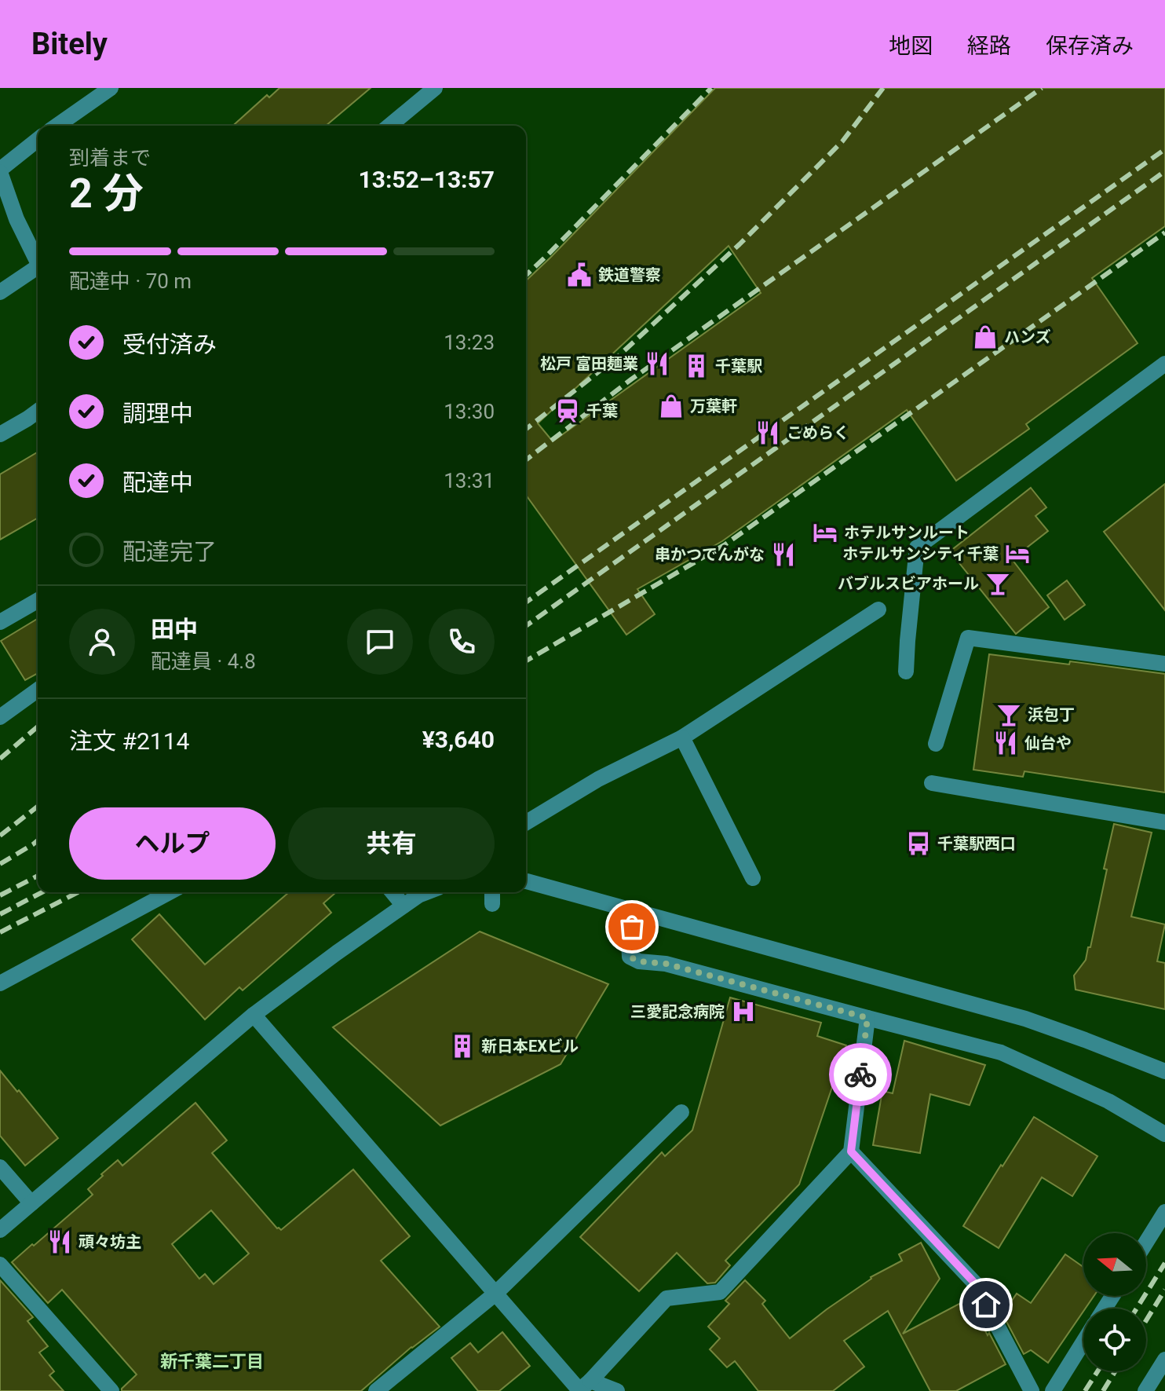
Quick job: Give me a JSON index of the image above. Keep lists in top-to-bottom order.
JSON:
{
  "districts": ["新千葉二丁目"],
  "places": {
    "public building": ["鉄道警察"],
    "shop": ["ハンズ", "万葉軒"],
    "restaurant": [
      "松戸 富田麺業",
      "こめらく",
      "串かつでんがな",
      "仙台や",
      "頑々坊主"
    ],
    "building": ["千葉駅", "新日本EXビル"],
    "station": ["千葉"],
    "hotel": ["ホテルサンルート", "ホテルサンシティ千葉"],
    "bar": ["バブルスビアホール", "浜包丁"],
    "bus stop": ["千葉駅西口"],
    "hospital": ["三愛記念病院"]
  },
  "north": "left",
  "page": {
    "header": "Bitely",
    "nav": ["地図", "経路", "保存済み"],
    "heading": ["2 分", "到着まで", "13:52–13:57"],
    "panel": [
      "田中",
      "配達員 · 4.8",
      "注文 #2114",
      "¥3,640"
    ],
    "bar": "配達中 · 70 m",
    "list": [
      ["受付済み", "13:23"],
      ["調理中", "13:30"],
      ["配達中", "13:31"],
      "配達完了"
    ],
    "buttons": ["ヘルプ", "共有"]
  }
}
